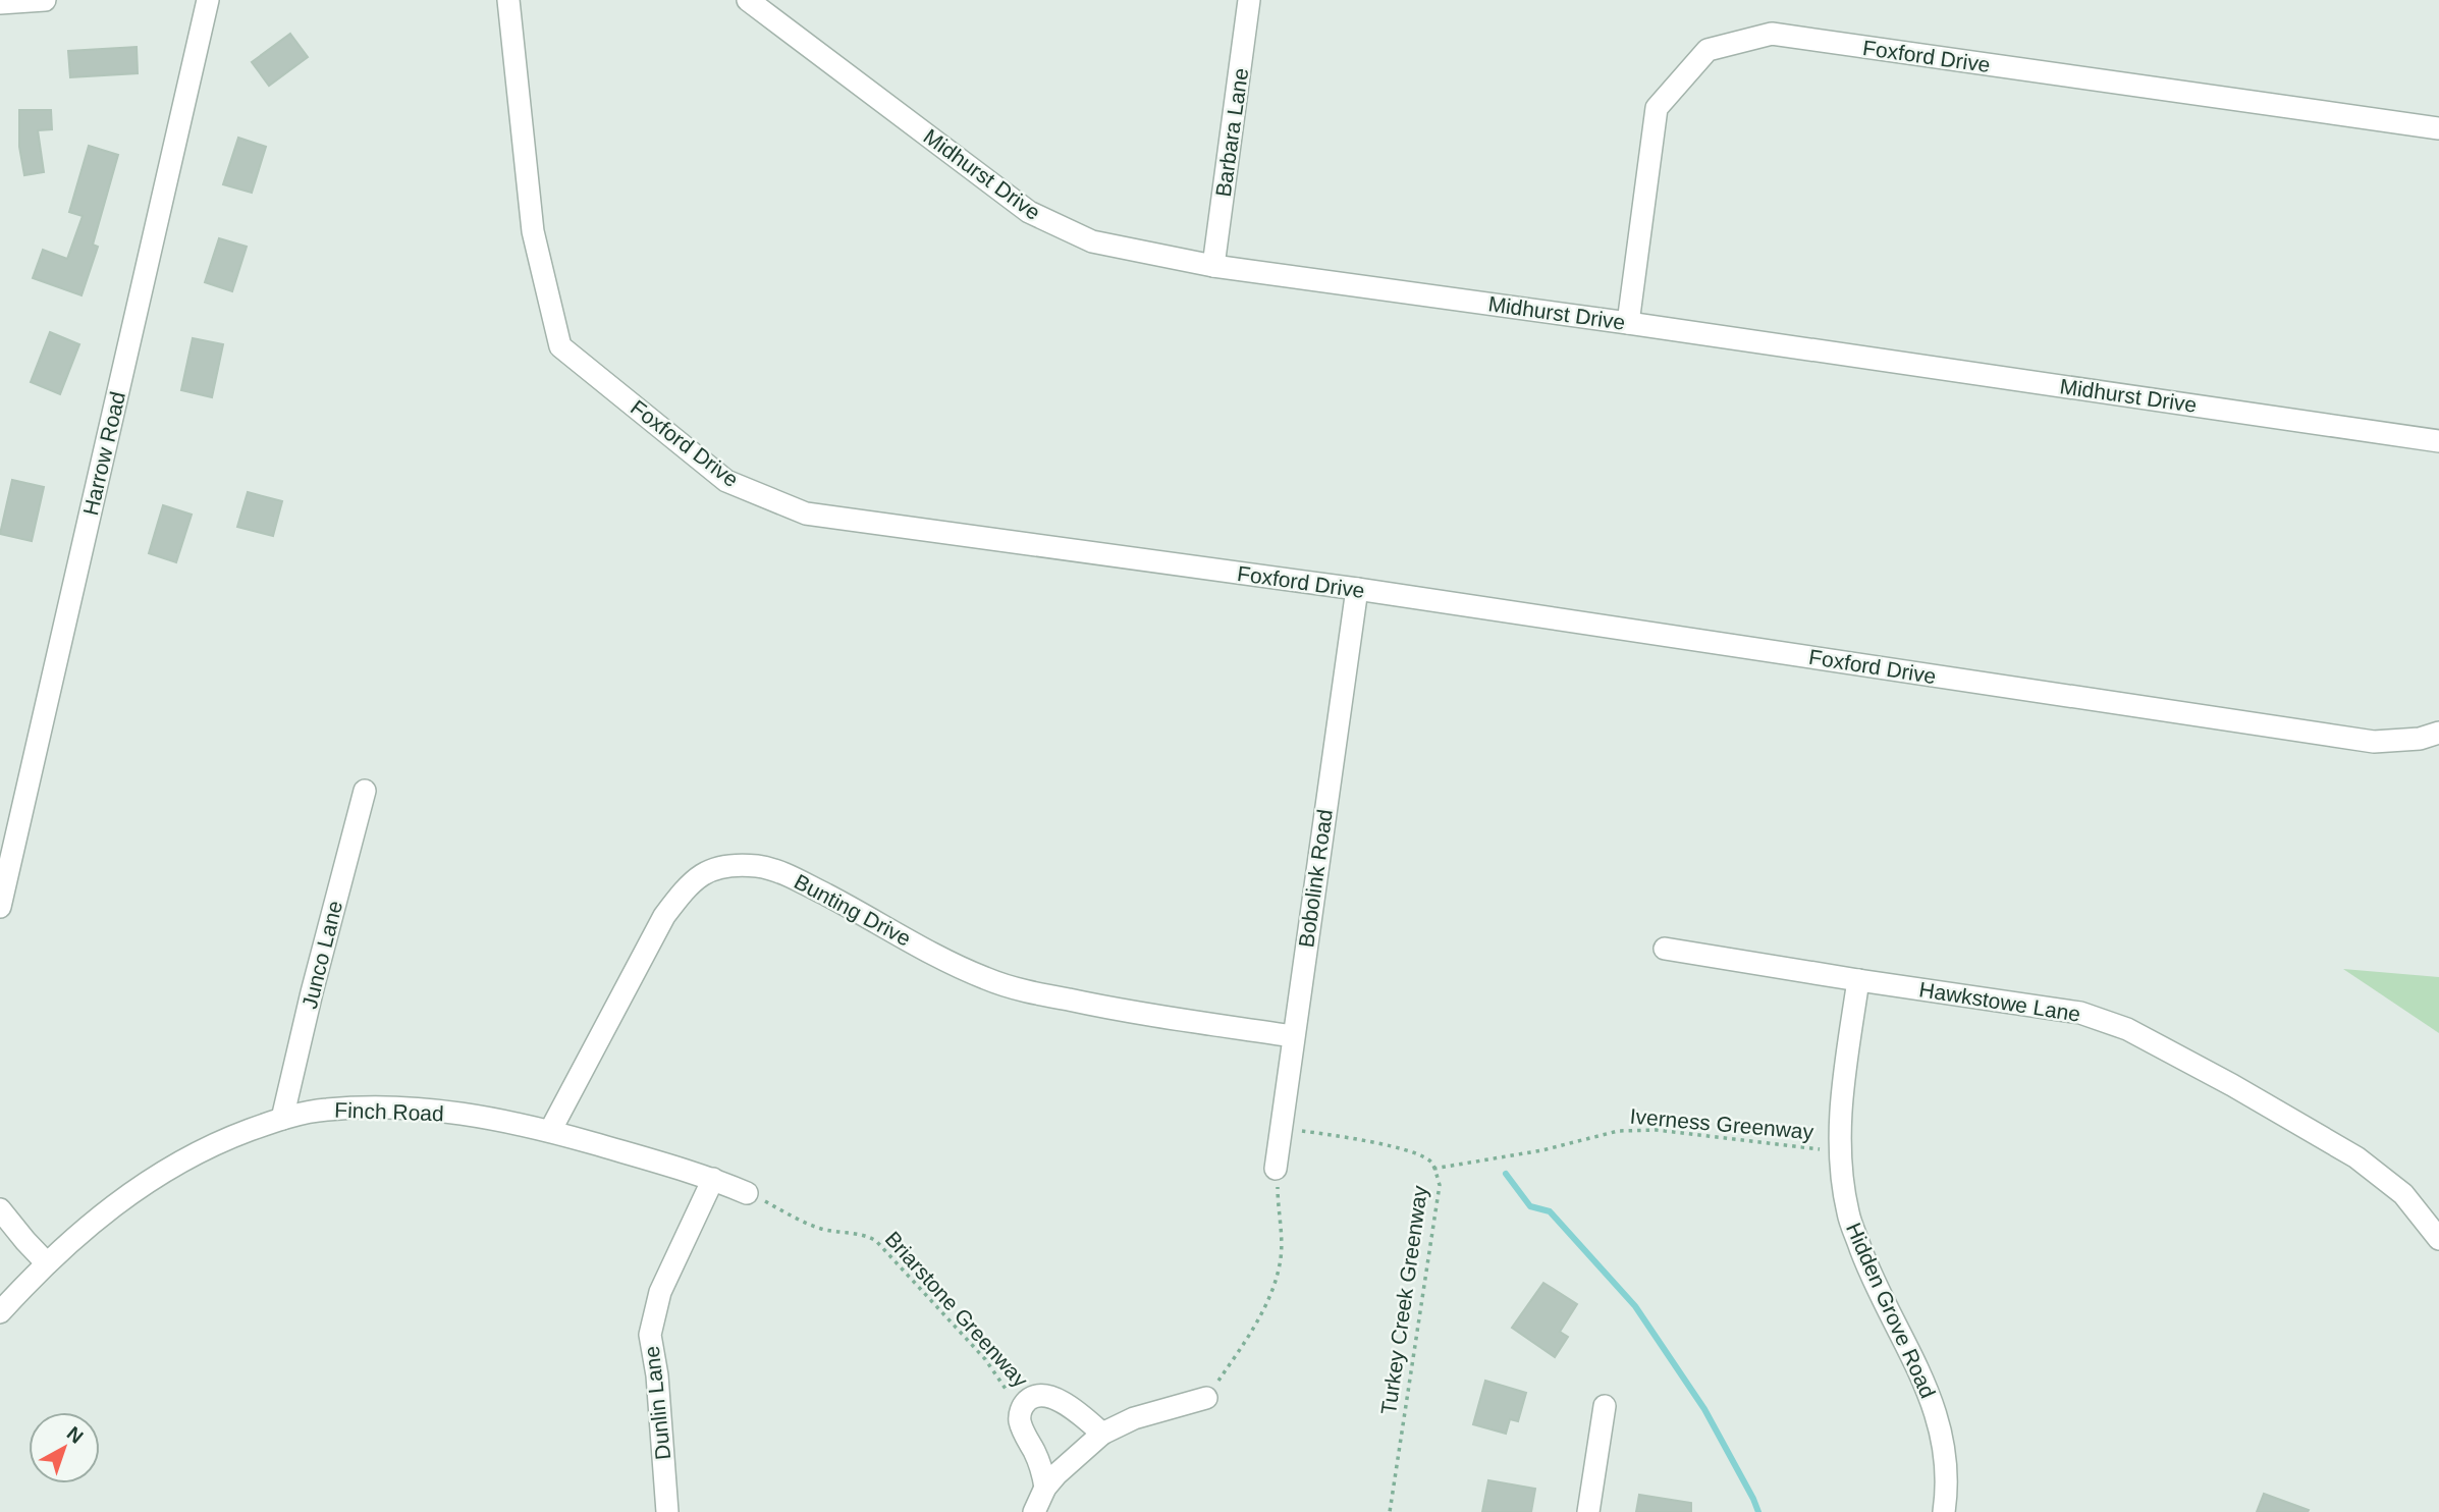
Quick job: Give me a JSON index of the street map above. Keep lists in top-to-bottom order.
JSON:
{
  "streets": {
    "street": [
      "Foxford Drive",
      "Barbara Lane",
      "Midhurst Drive",
      "Harrow Road",
      "Bobolink Road",
      "Bunting Drive",
      "Junco Lane",
      "Hawkstowe Lane",
      "Finch Road",
      "Hidden Grove Road",
      "Dunlin Lane"
    ],
    "path": ["Iverness Greenway", "Turkey Creek Greenway", "Briarstone Greenway"]
  },
  "crossings": [
    ["Foxford Drive", "Midhurst Drive"],
    ["Foxford Drive", "Bobolink Road"],
    ["Barbara Lane", "Midhurst Drive"],
    ["Bobolink Road", "Bunting Drive"],
    ["Bobolink Road", "Turkey Creek Greenway"],
    ["Bunting Drive", "Finch Road"],
    ["Junco Lane", "Finch Road"],
    ["Hawkstowe Lane", "Hidden Grove Road"],
    ["Finch Road", "Briarstone Greenway"],
    ["Finch Road", "Dunlin Lane"],
    ["Iverness Greenway", "Turkey Creek Greenway"],
    ["Iverness Greenway", "Hidden Grove Road"]
  ],
  "north": "top right"
}
